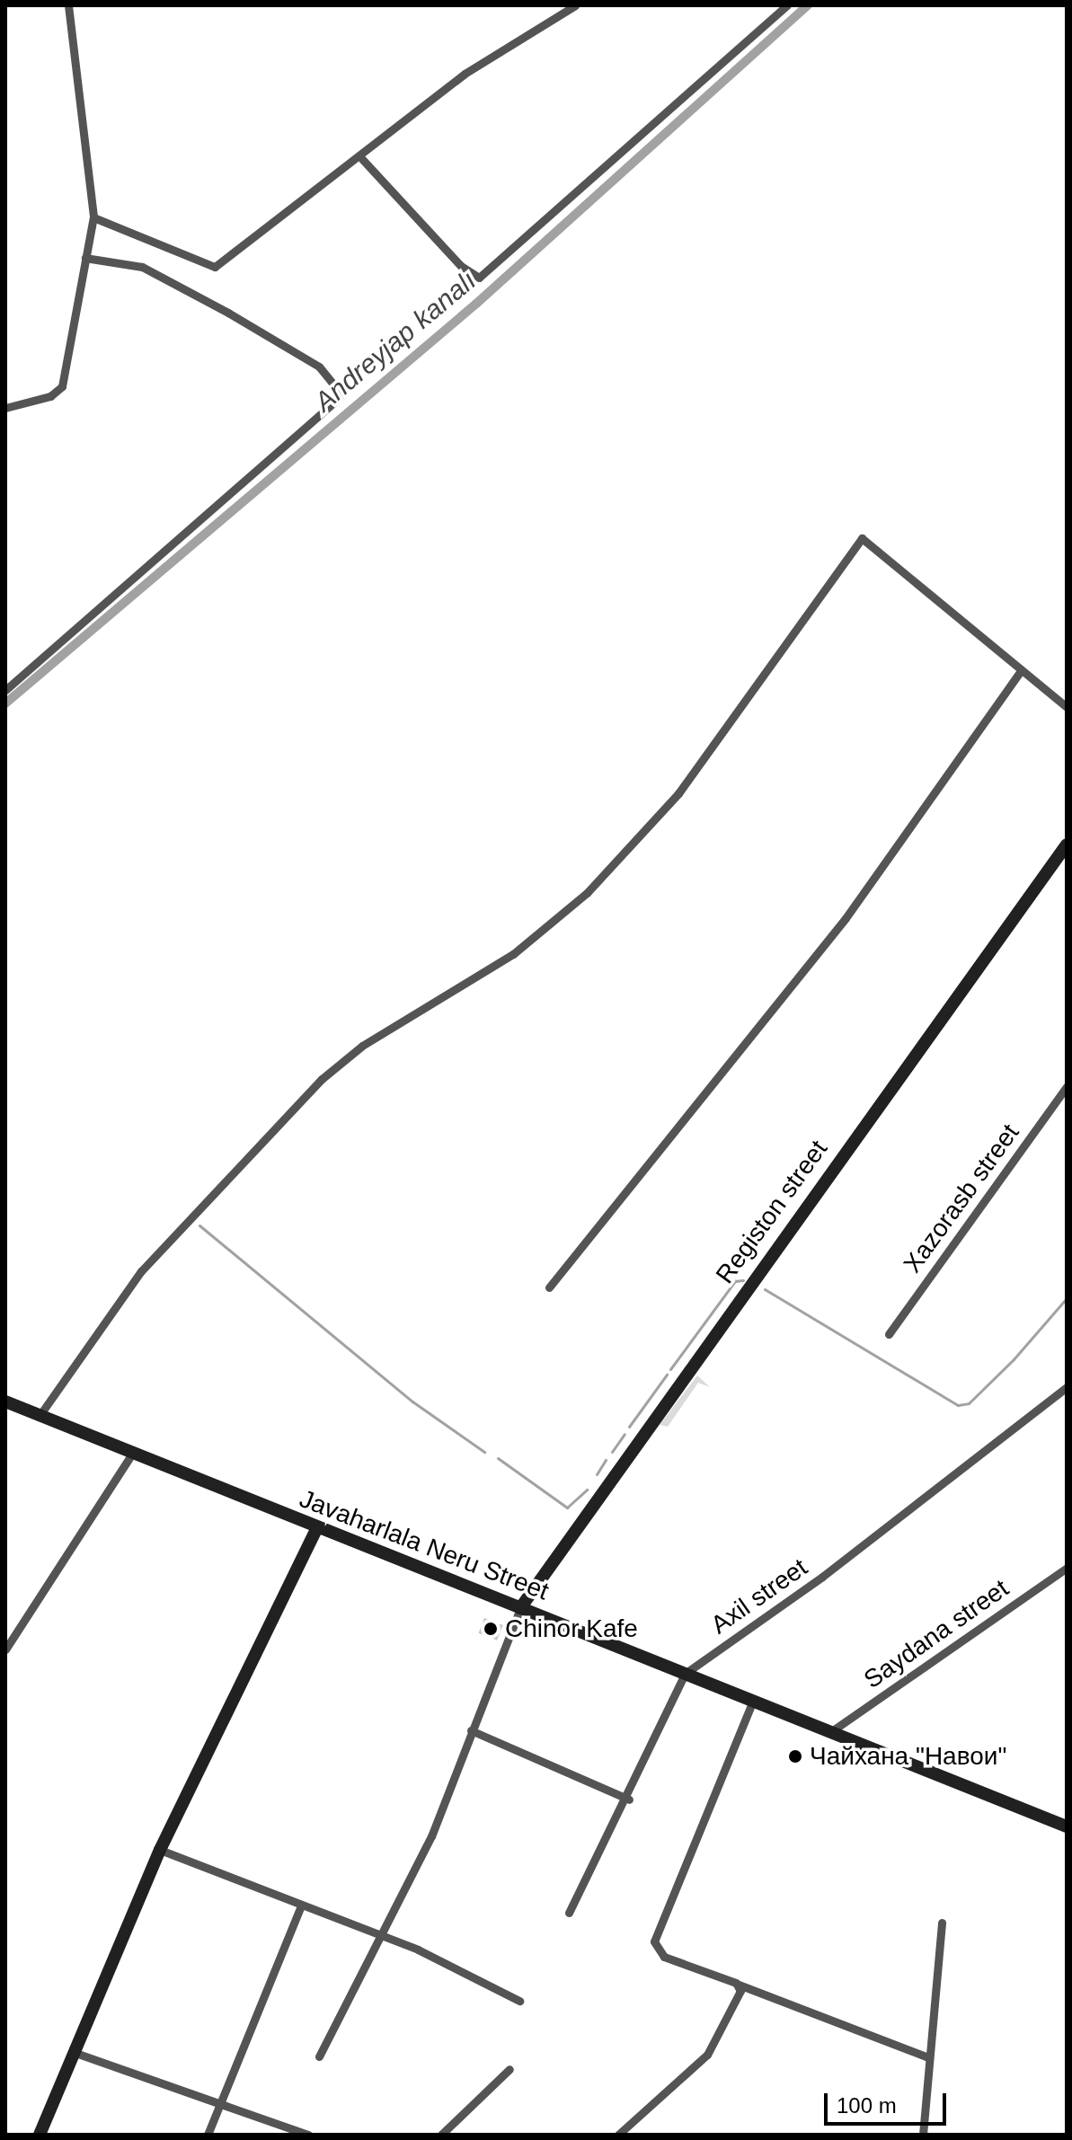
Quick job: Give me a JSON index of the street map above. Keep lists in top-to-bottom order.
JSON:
{
  "streets": {
    "street": [
      "Xazorasb street",
      "Registon street",
      "Javaharlala Neru Street",
      "Axil street",
      "Saydana street"
    ]
  },
  "crossings": [
    ["Registon street", "Javaharlala Neru Street"],
    ["Javaharlala Neru Street", "Axil street"],
    ["Javaharlala Neru Street", "Saydana street"]
  ],
  "water": ["Andreyjap kanalı"],
  "places": ["Chinor Kafe", "Чайхана \"Навои\""],
  "scale_bar": "100 m"
}
